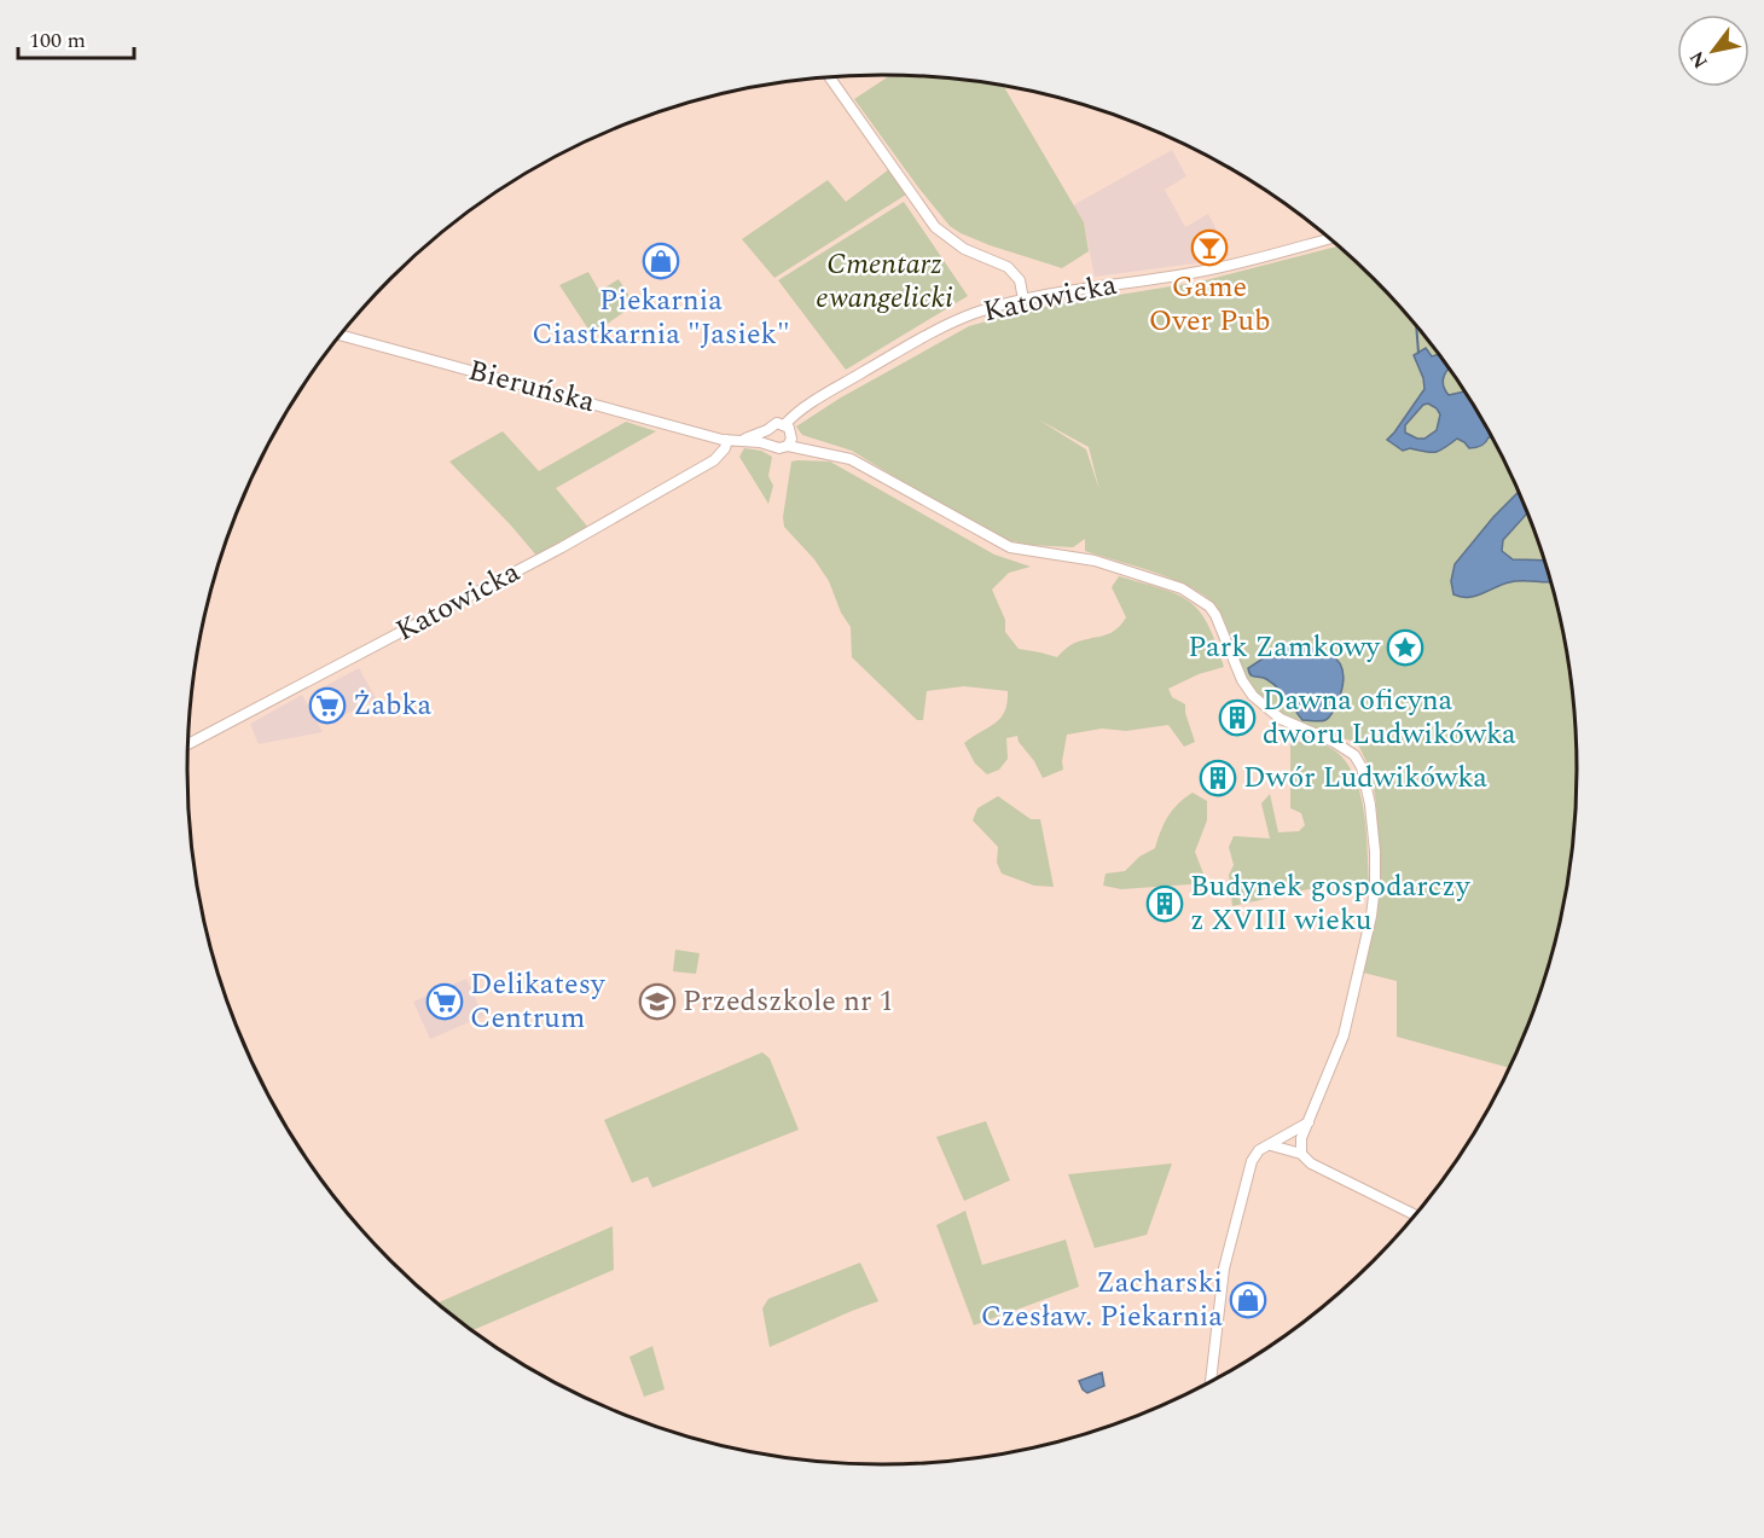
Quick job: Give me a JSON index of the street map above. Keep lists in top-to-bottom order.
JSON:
{
  "streets": {
    "street": ["Katowicka", "Bieruńska"]
  },
  "crossings": [
    ["Katowicka", "Bieruńska"]
  ],
  "parks": ["Cmentarz ewangelicki"],
  "places": {
    "bar": ["Game Over Pub"],
    "shop": ["Piekarnia Ciastkarnia \"Jasiek\"", "Zacharski Czesław. Piekarnia"],
    "place": ["Park Zamkowy"],
    "supermarket": ["Żabka", "Delikatesy Centrum"],
    "building": ["Dawna oficyna dworu Ludwikówka", "Dwór Ludwikówka", "Budynek gospodarczy z XVIII wieku"],
    "school or university": ["Przedszkole nr 1"]
  },
  "scale_bar": "100 m",
  "north": "bottom left"
}
